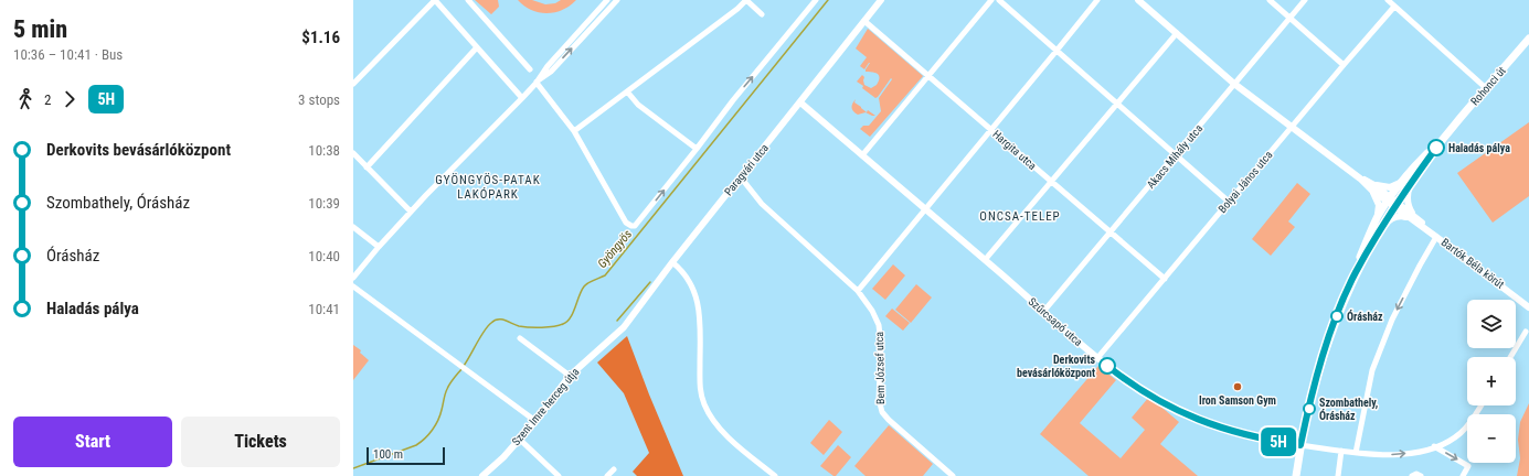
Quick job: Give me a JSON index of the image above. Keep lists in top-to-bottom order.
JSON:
{
  "streets": {
    "main road": ["Rohonci út"],
    "street": [
      "Hargita utca",
      "Akacs Mihály utca",
      "Paragvári utca",
      "Bolyai János utca",
      "Bartók Béla körút",
      "Szűrcsapó utca",
      "Bem József utca",
      "Szent Imre herceg útja"
    ]
  },
  "crossings": [
    ["Rohonci út", "Bartók Béla körút"],
    ["Rohonci út", "Szűrcsapó utca"],
    ["Hargita utca", "Akacs Mihály utca"],
    ["Hargita utca", "Paragvári utca"],
    ["Hargita utca", "Bolyai János utca"],
    ["Akacs Mihály utca", "Bartók Béla körút"],
    ["Akacs Mihály utca", "Szűrcsapó utca"],
    ["Paragvári utca", "Szűrcsapó utca"],
    ["Paragvári utca", "Bem József utca"],
    ["Paragvári utca", "Szent Imre herceg útja"],
    ["Bolyai János utca", "Bartók Béla körút"],
    ["Bolyai János utca", "Szűrcsapó utca"]
  ],
  "districts": ["GYÖNGYÖS-PATAK LAKÓPARK", "ONCSA-TELEP"],
  "water": ["Gyöngyös"],
  "places": [
    "Haladás pálya",
    "Órásház",
    "Derkovits bevásárlóközpont",
    "Iron Samson Gym",
    "Szombathely, Órásház"
  ],
  "lines": ["bus line 5H"],
  "scale_bar": "100 m",
  "page": {
    "heading": ["5 min", "10:36 – 10:41 · Bus", "$1.16"],
    "on_map": "5H",
    "legs": ["2", "5H", "3 stops"],
    "list": [
      {
        "name": "Derkovits bevásárlóközpont",
        "value": "10:38"
      },
      {
        "name": "Szombathely, Órásház",
        "value": "10:39"
      },
      {
        "name": "Órásház",
        "value": "10:40"
      },
      {
        "name": "Haladás pálya",
        "value": "10:41"
      }
    ],
    "map_buttons": ["+", "−"],
    "buttons": ["Start", "Tickets"],
    "scale": "100 m"
  }
}
